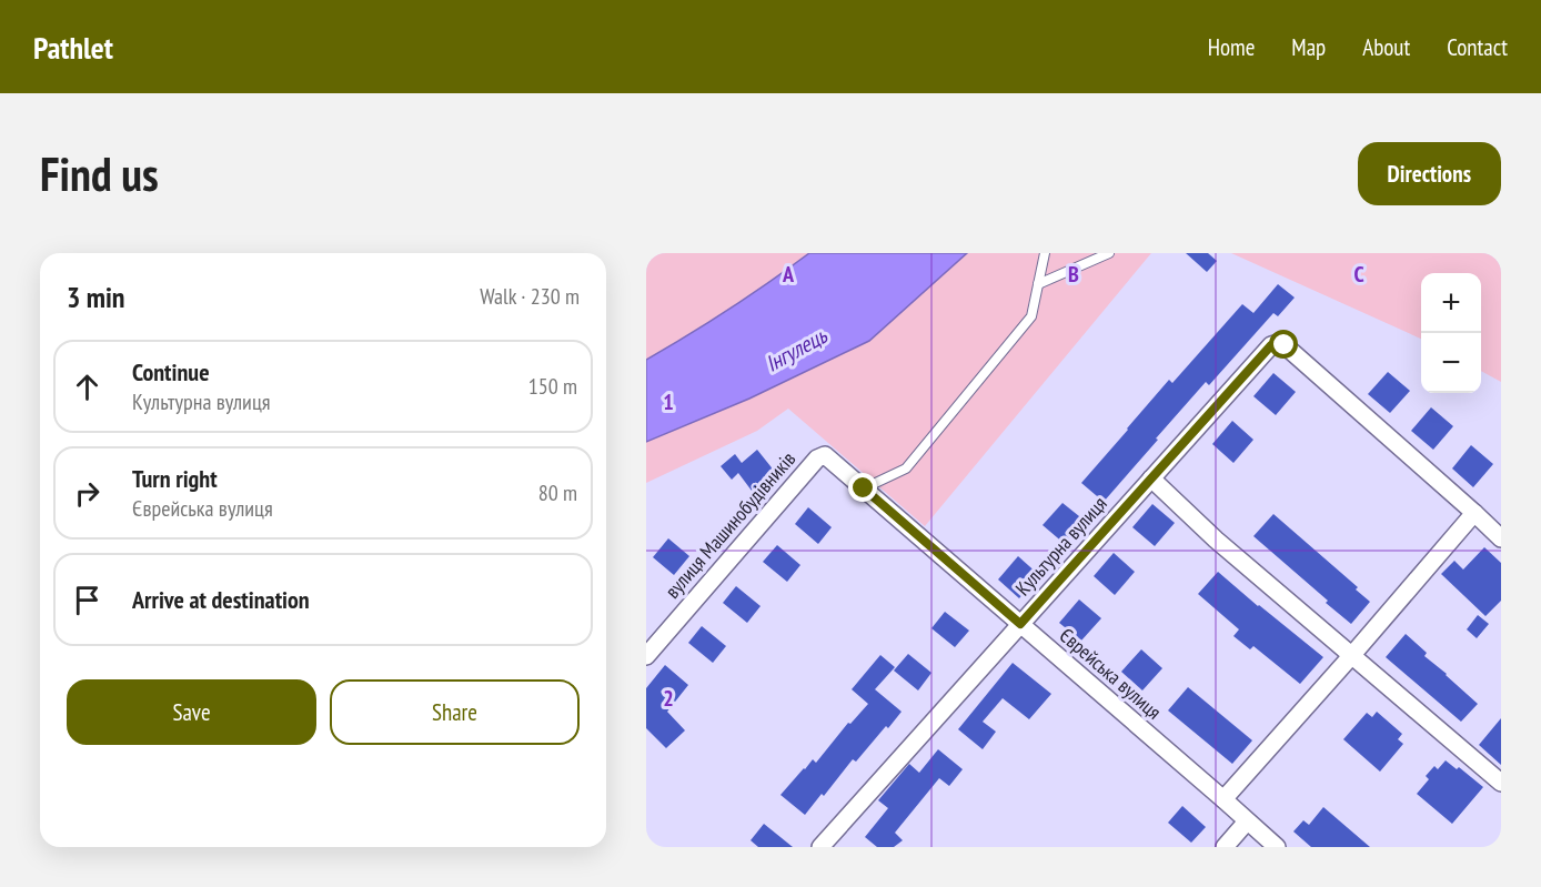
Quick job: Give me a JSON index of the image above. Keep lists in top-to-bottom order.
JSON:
{
  "streets": {
    "street": ["вулиця Машинобудівників", "Культурна вулиця", "Єврейська вулиця"]
  },
  "crossings": [
    ["вулиця Машинобудівників", "Єврейська вулиця"],
    ["Культурна вулиця", "Єврейська вулиця"]
  ],
  "water": ["Інгулець"],
  "page": {
    "header": "Pathlet",
    "nav": [
      "Home",
      "Map",
      "About",
      "Contact"
    ],
    "buttons": [
      "Directions",
      ["Save", "Share"]
    ],
    "title": "Find us",
    "heading": ["3 min", "Walk · 230 m"],
    "map_buttons": ["+", "−"],
    "list": [
      ["Continue", "Культурна вулиця", "150 m"],
      ["Turn right", "Єврейська вулиця", "80 m"],
      "Arrive at destination"
    ]
  },
  "grid": {
    "columns": ["A", "B", "C"],
    "rows": ["1", "2"]
  }
}
